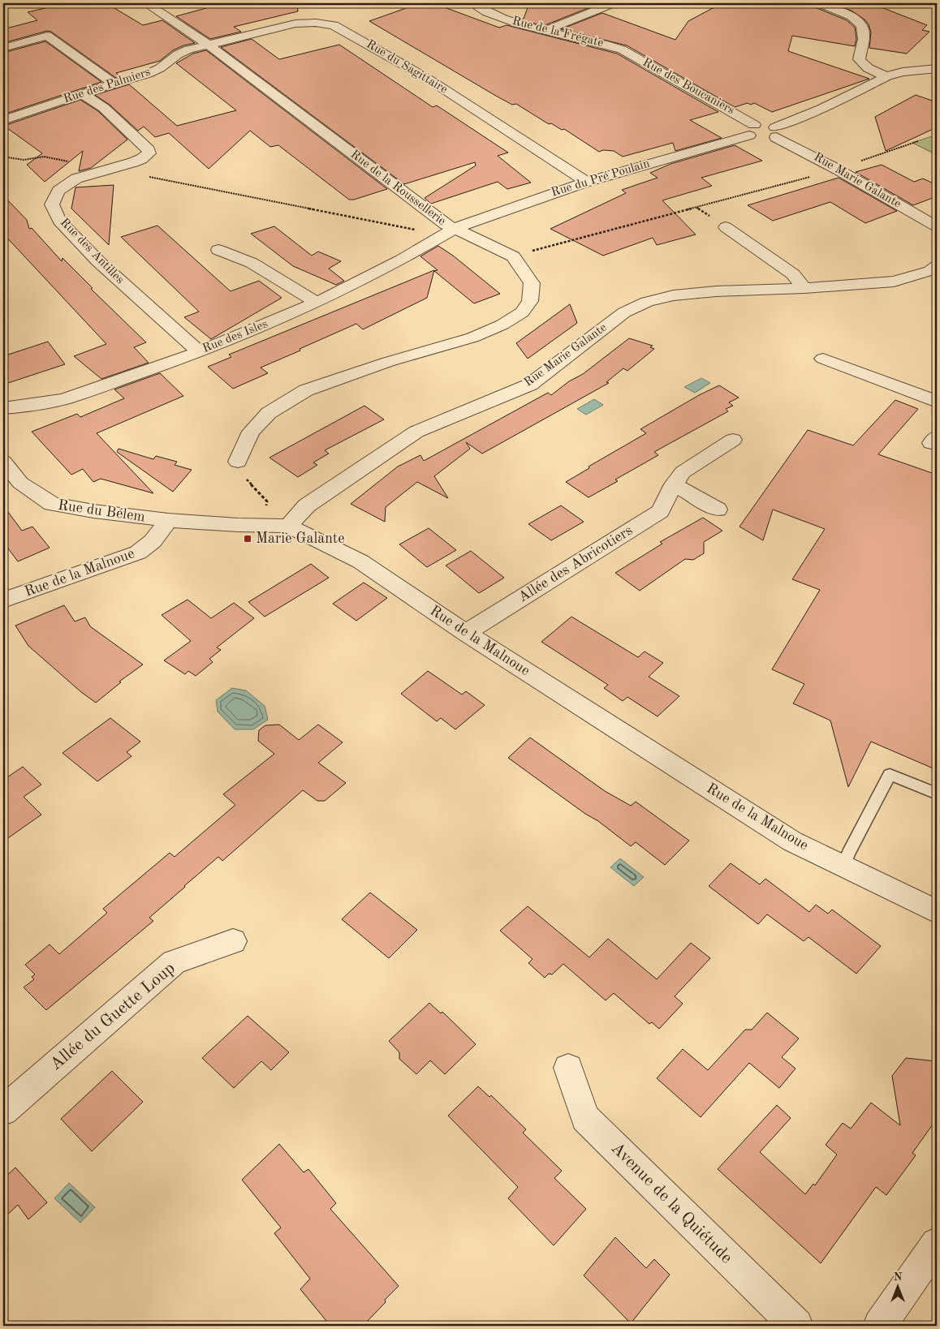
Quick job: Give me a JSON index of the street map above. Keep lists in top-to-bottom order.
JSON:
{
  "streets": {
    "street": [
      "Rue de la Frégate",
      "Rue du Sagittaire",
      "Rue des Palmiers",
      "Rue des Boucaniers",
      "Rue du Pré Poulain",
      "Rue Marie Galante",
      "Rue de la Roussellerie",
      "Rue des Antilles",
      "Rue des Isles",
      "Rue du Bélem",
      "Allée des Abricotiers",
      "Rue de la Malnoue",
      "Allée du Guette Loup",
      "Avenue de la Quiétude"
    ]
  },
  "crossings": [
    ["Rue de la Frégate", "Rue des Boucaniers"],
    ["Rue du Sagittaire", "Rue des Palmiers"],
    ["Rue du Sagittaire", "Rue du Pré Poulain"],
    ["Rue du Sagittaire", "Rue de la Roussellerie"],
    ["Rue des Palmiers", "Rue de la Roussellerie"],
    ["Rue des Palmiers", "Rue des Antilles"],
    ["Rue des Boucaniers", "Rue du Pré Poulain"],
    ["Rue du Pré Poulain", "Rue de la Roussellerie"],
    ["Rue du Pré Poulain", "Rue des Isles"],
    ["Rue Marie Galante", "Rue de la Malnoue"],
    ["Rue de la Roussellerie", "Rue des Isles"],
    ["Rue des Antilles", "Rue des Isles"],
    ["Rue du Bélem", "Rue de la Malnoue"],
    ["Allée des Abricotiers", "Rue de la Malnoue"]
  ],
  "places": {
    "transit": ["Marie Galante"]
  },
  "north": "top"
}
